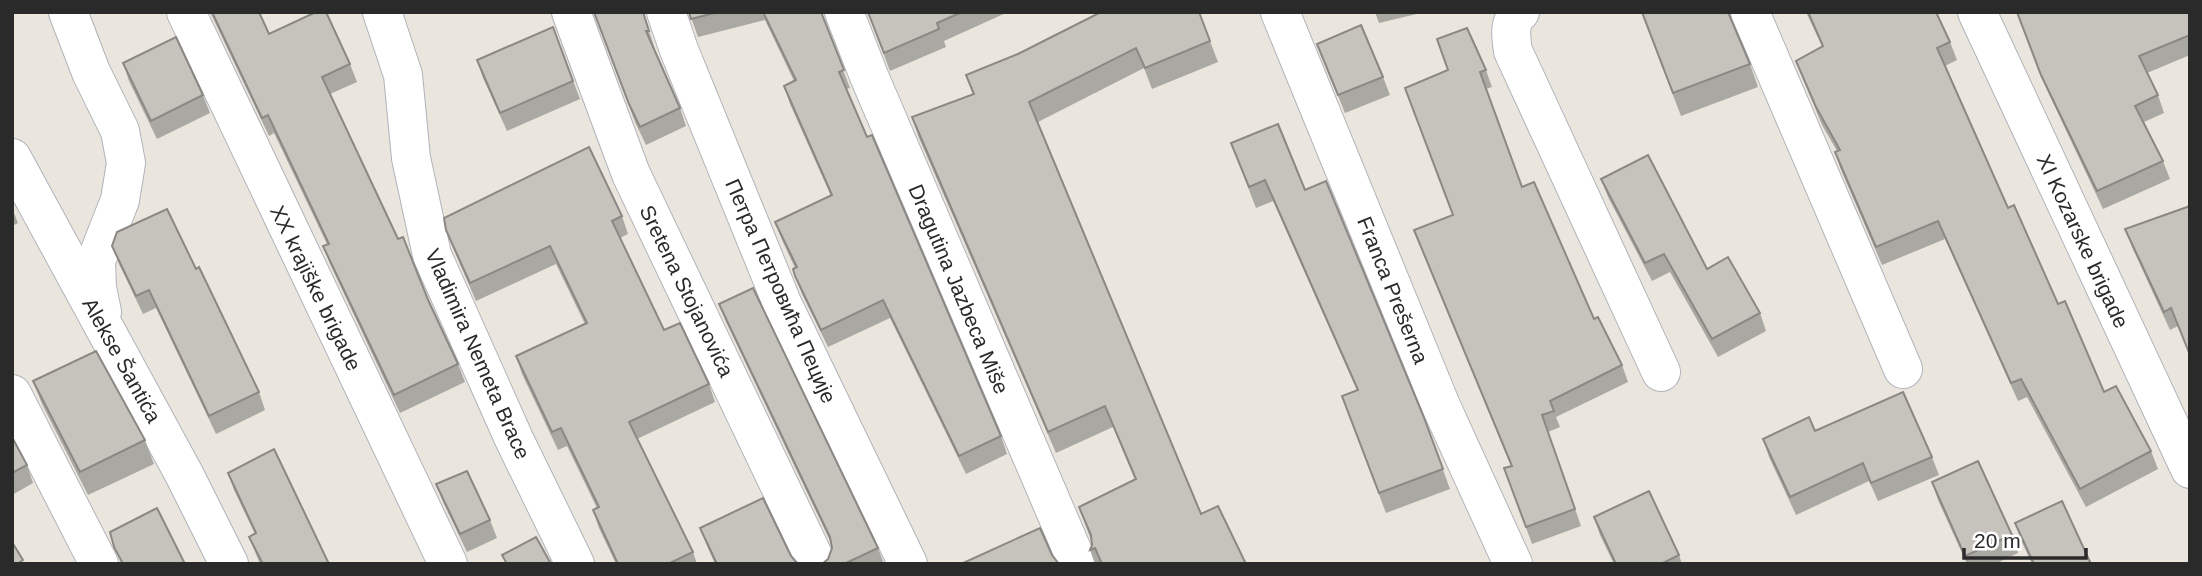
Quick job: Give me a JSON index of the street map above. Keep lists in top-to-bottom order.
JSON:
{
  "streets": {
    "street": [
      "XI Kozarske brigade",
      "XX krajiške brigade",
      "Dragutina Jazbeca Miše",
      "Franca Prešerna",
      "Sretena Stojanovića",
      "Петра Петровића Пеције",
      "Vladimira Nemeta Brace",
      "Alekse Šantića"
    ]
  },
  "scale_bar": "20 m"
}
